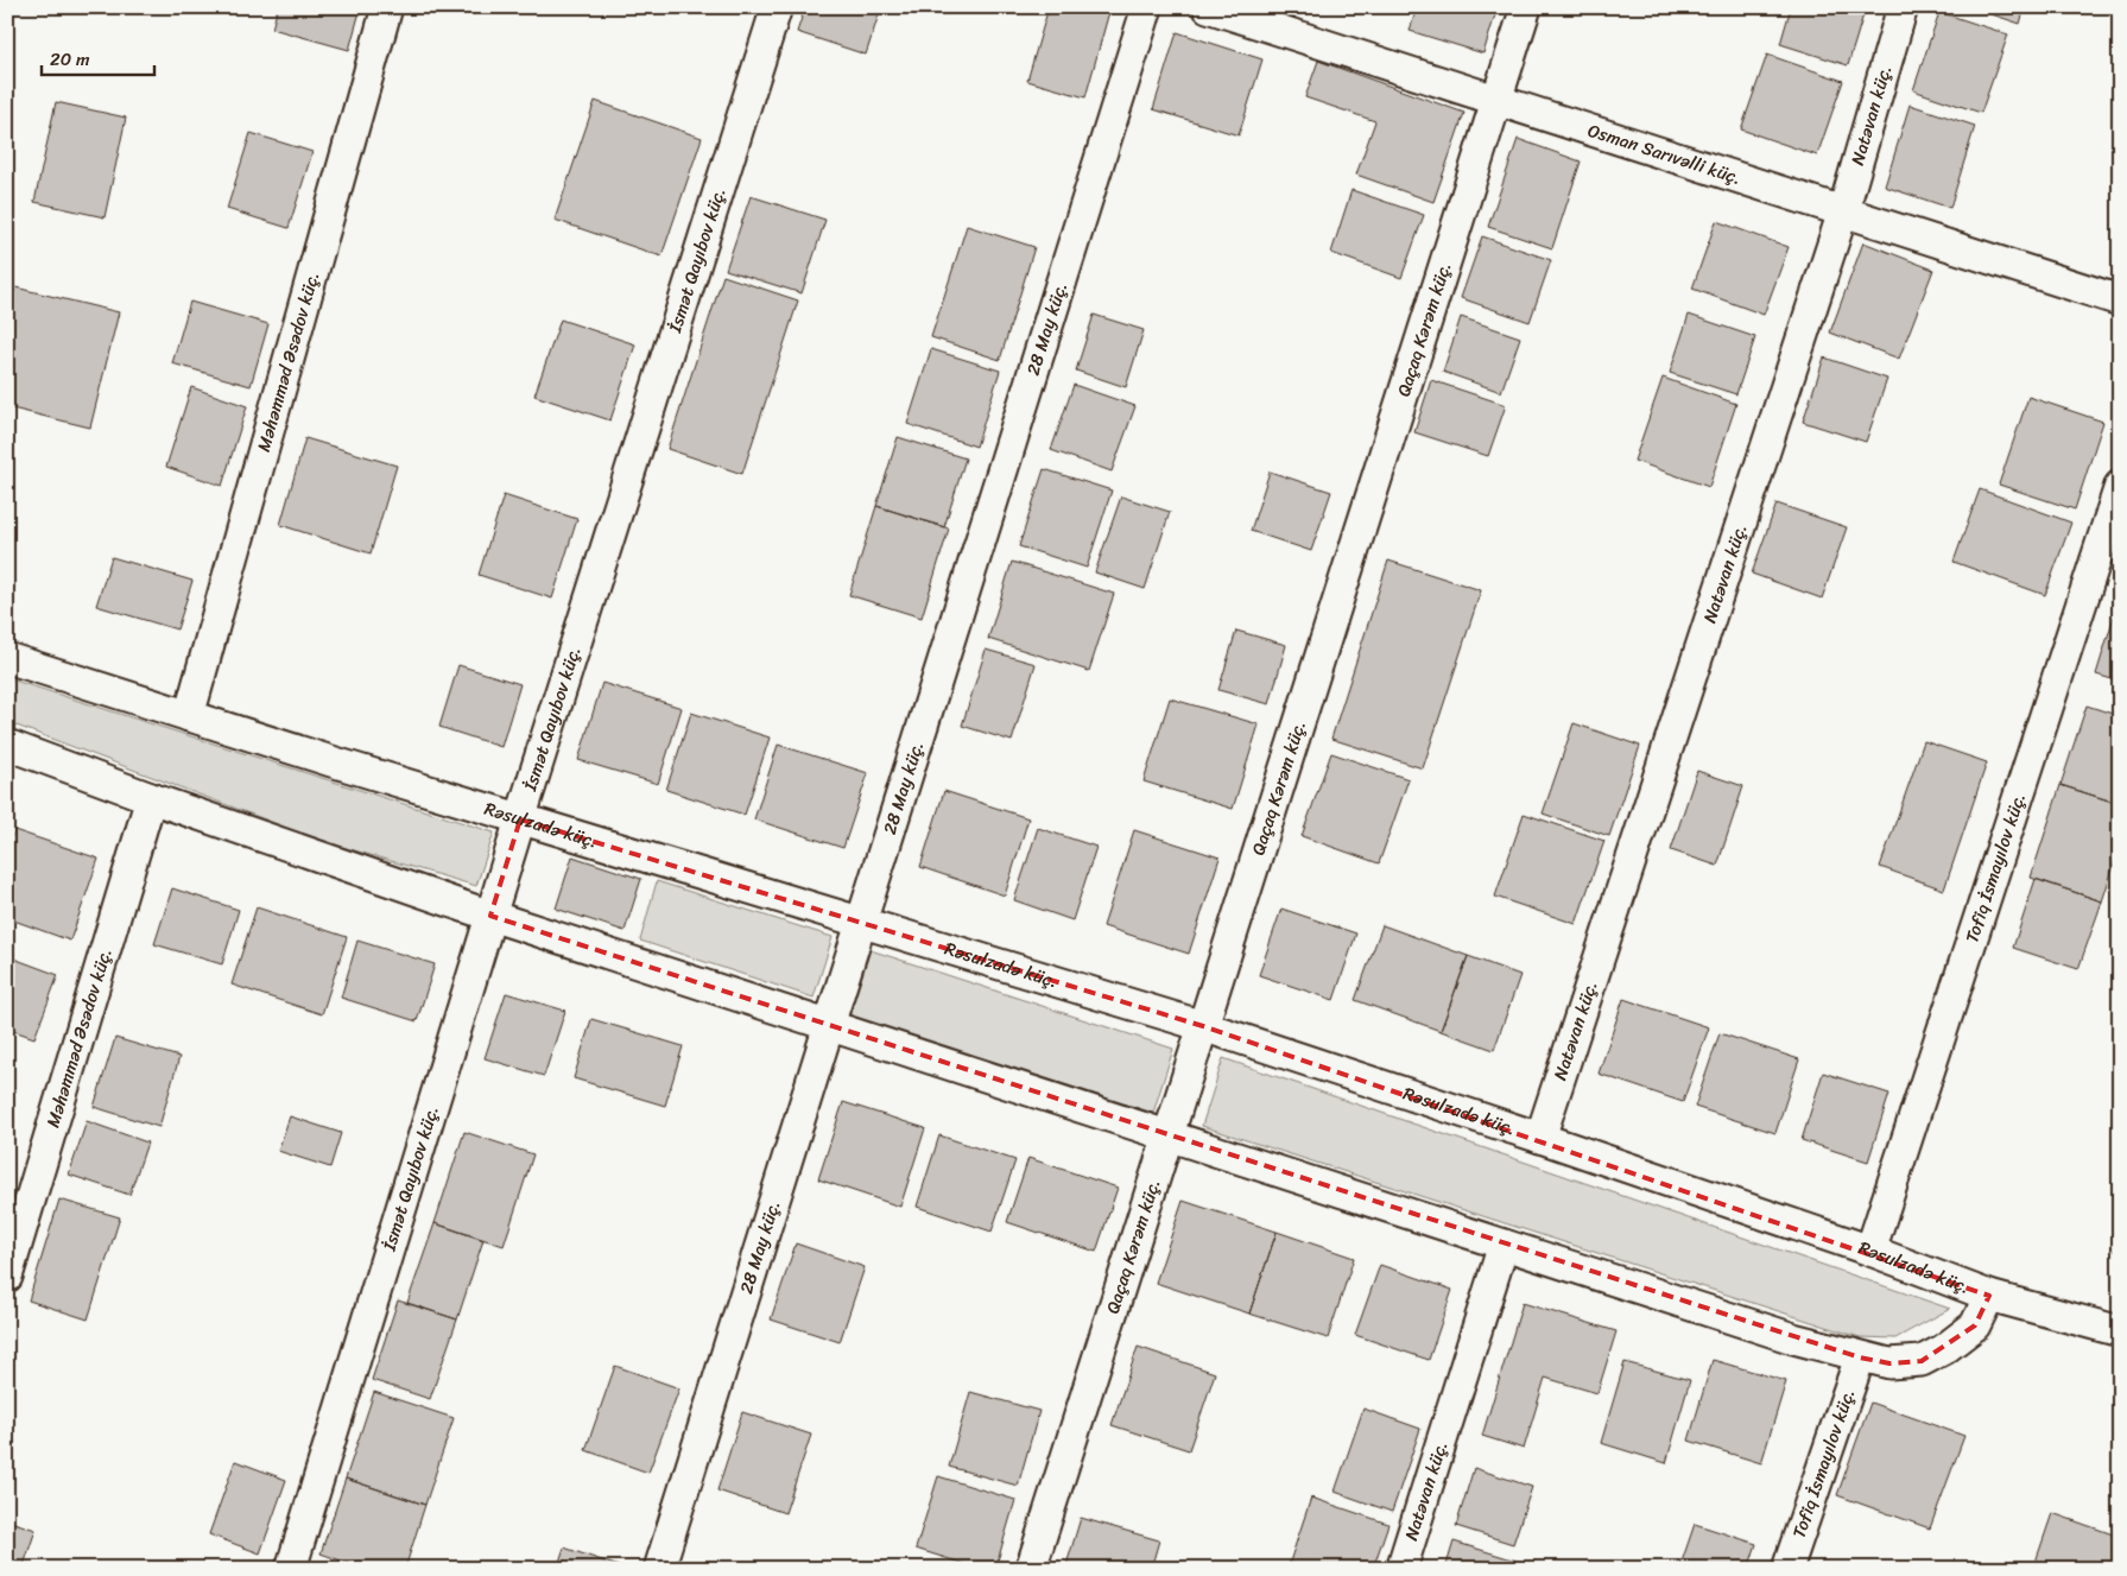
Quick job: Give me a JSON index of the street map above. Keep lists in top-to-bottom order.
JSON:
{
  "streets": {
    "street": [
      "Natəvan küç.",
      "Osman Sarıvəlli küç.",
      "İsmət Qayıbov küç.",
      "28 May küç.",
      "Qaçaq Kərəm küç.",
      "Məhəmməd Əsədov küç.",
      "Rəsulzadə küç.",
      "Tofiq İsmayılov küç."
    ]
  },
  "crossings": [
    ["Natəvan küç.", "Osman Sarıvəlli küç."],
    ["Natəvan küç.", "Rəsulzadə küç."],
    ["Osman Sarıvəlli küç.", "Qaçaq Kərəm küç."],
    ["İsmət Qayıbov küç.", "Rəsulzadə küç."],
    ["28 May küç.", "Rəsulzadə küç."],
    ["Qaçaq Kərəm küç.", "Rəsulzadə küç."],
    ["Məhəmməd Əsədov küç.", "Rəsulzadə küç."],
    ["Rəsulzadə küç.", "Tofiq İsmayılov küç."]
  ],
  "scale_bar": "20 m"
}
